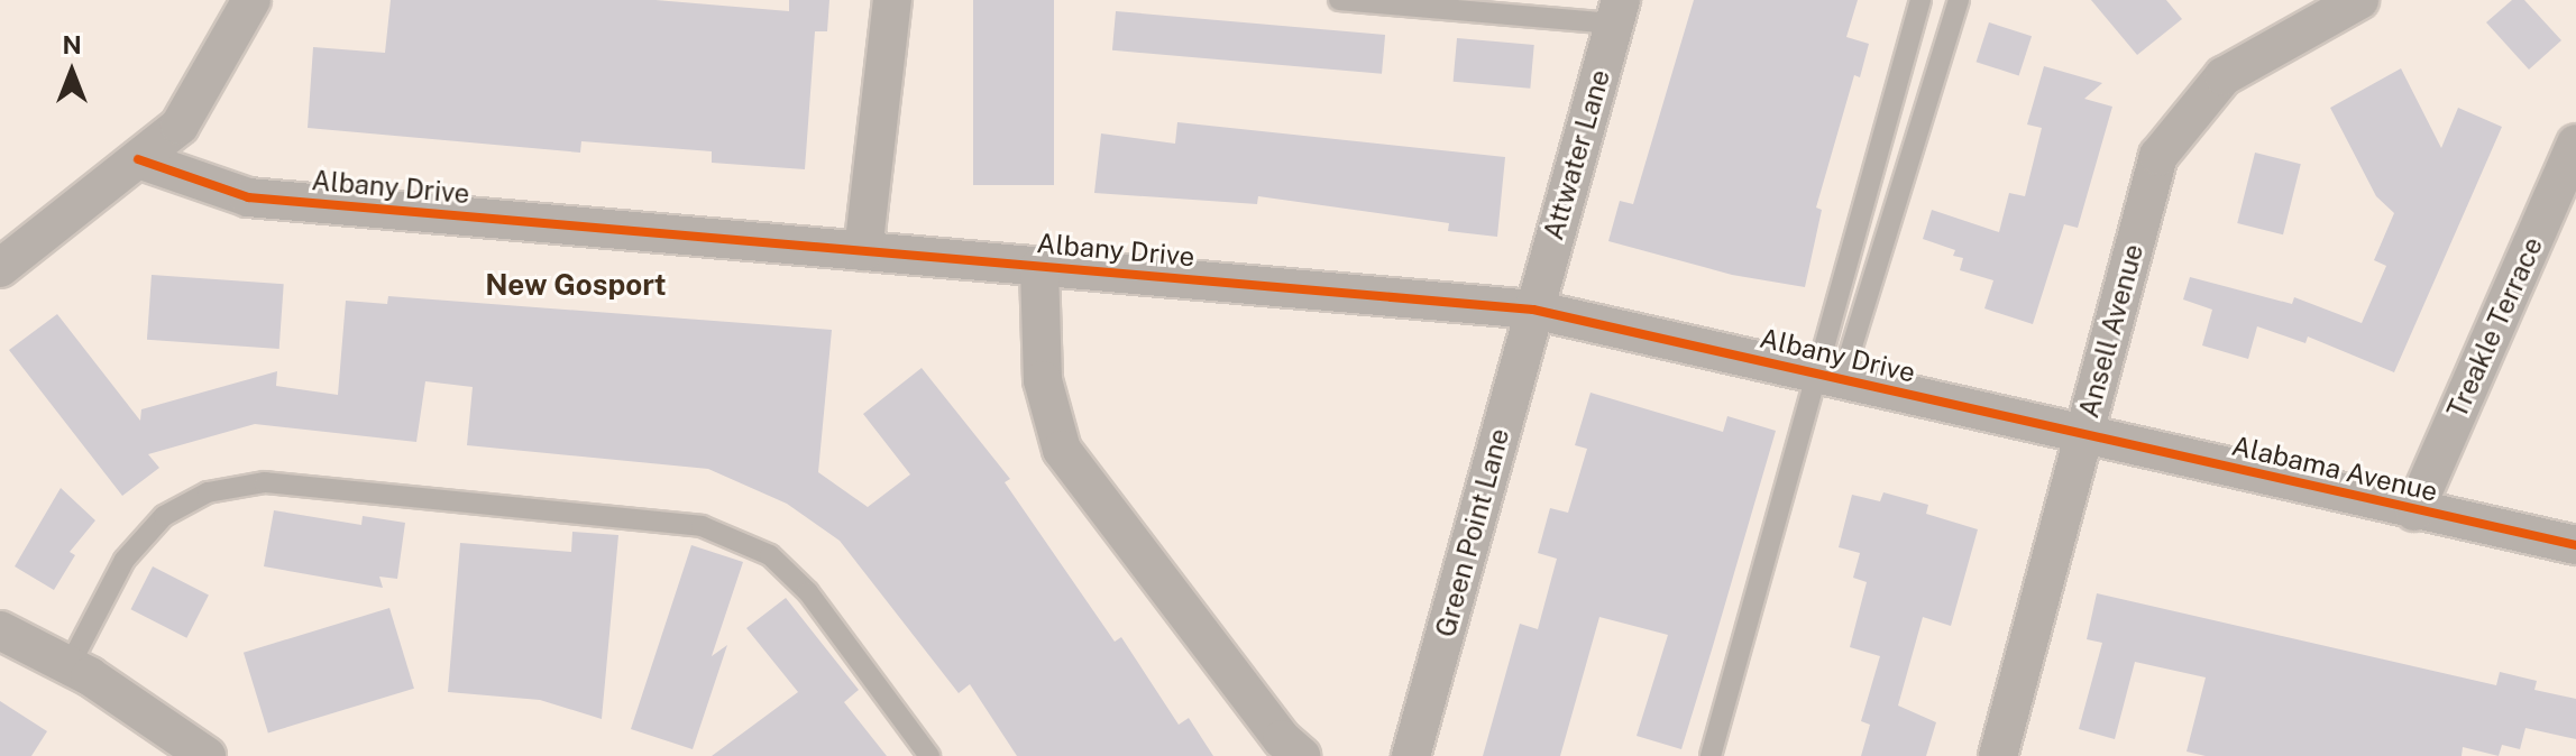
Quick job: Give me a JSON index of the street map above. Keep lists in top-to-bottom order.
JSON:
{
  "streets": {
    "street": [
      "Attwater Lane",
      "Albany Drive",
      "Treakle Terrace",
      "Ansell Avenue",
      "Alabama Avenue",
      "Green Point Lane"
    ]
  },
  "crossings": [
    ["Attwater Lane", "Albany Drive"],
    ["Attwater Lane", "Green Point Lane"],
    ["Albany Drive", "Ansell Avenue"],
    ["Albany Drive", "Alabama Avenue"],
    ["Albany Drive", "Green Point Lane"],
    ["Treakle Terrace", "Alabama Avenue"],
    ["Ansell Avenue", "Alabama Avenue"]
  ],
  "districts": ["New Gosport"],
  "north": "top"
}
